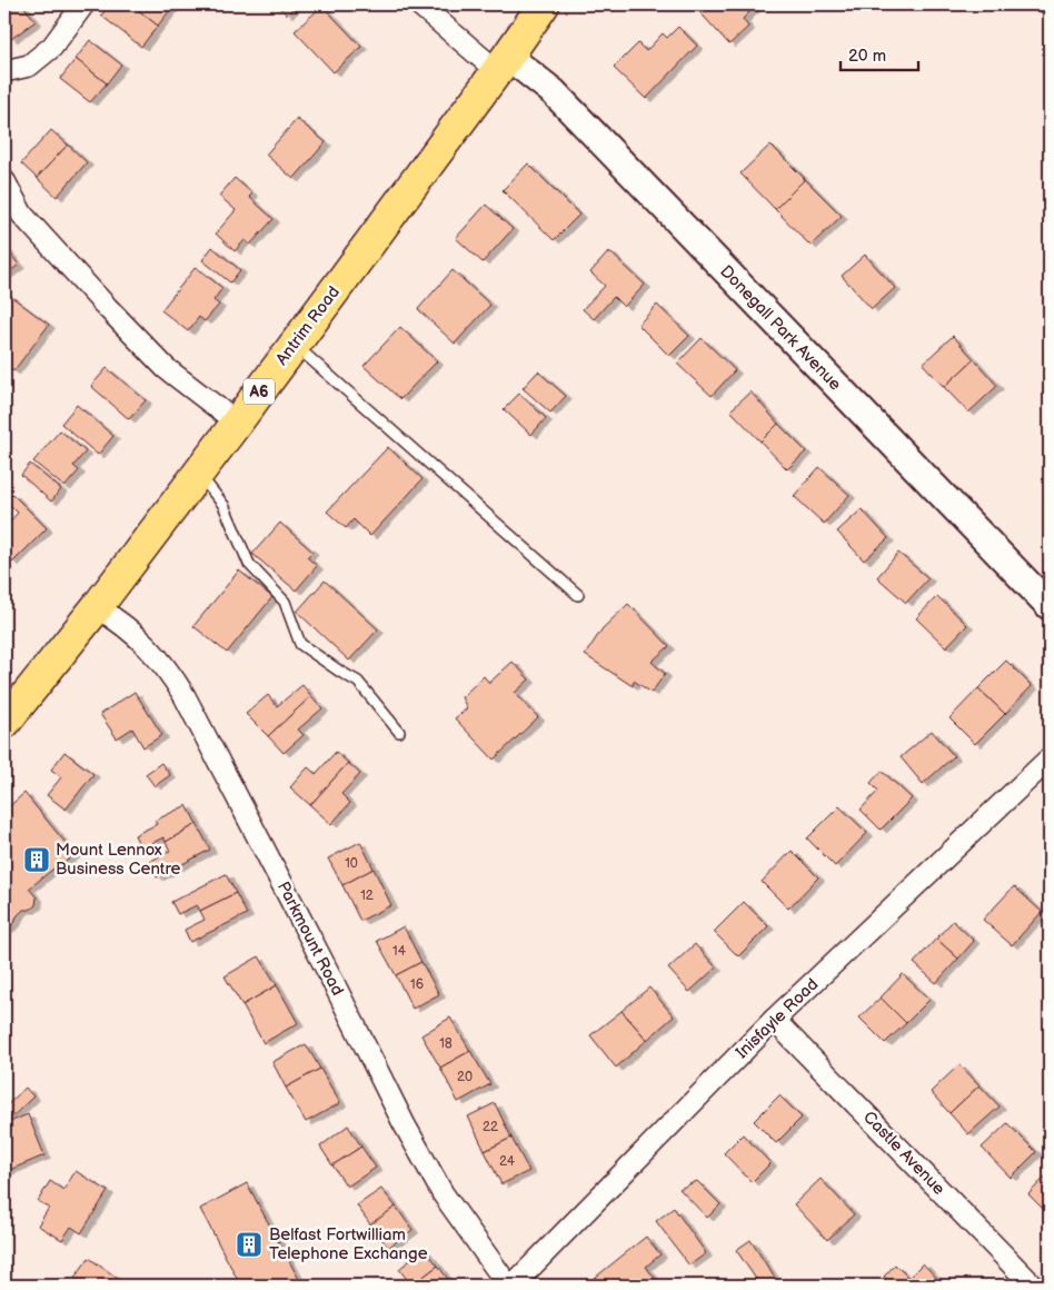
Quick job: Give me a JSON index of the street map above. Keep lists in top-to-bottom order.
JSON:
{
  "streets": {
    "main road": ["Antrim Road", "A6"],
    "street": [
      "Donegall Park Avenue",
      "Parkmount Road",
      "Inisfayle Road",
      "Castle Avenue"
    ]
  },
  "crossings": [
    ["Antrim Road", "Donegall Park Avenue"],
    ["Antrim Road", "Parkmount Road"],
    ["Parkmount Road", "Inisfayle Road"],
    ["Inisfayle Road", "Castle Avenue"]
  ],
  "places": {
    "building": ["Mount Lennox Business Centre", "Belfast Fortwilliam Telephone Exchange"]
  },
  "house_numbers": [
    "10",
    "12",
    "14",
    "16",
    "18",
    "20",
    "22",
    "24"
  ],
  "scale_bar": "20 m"
}
